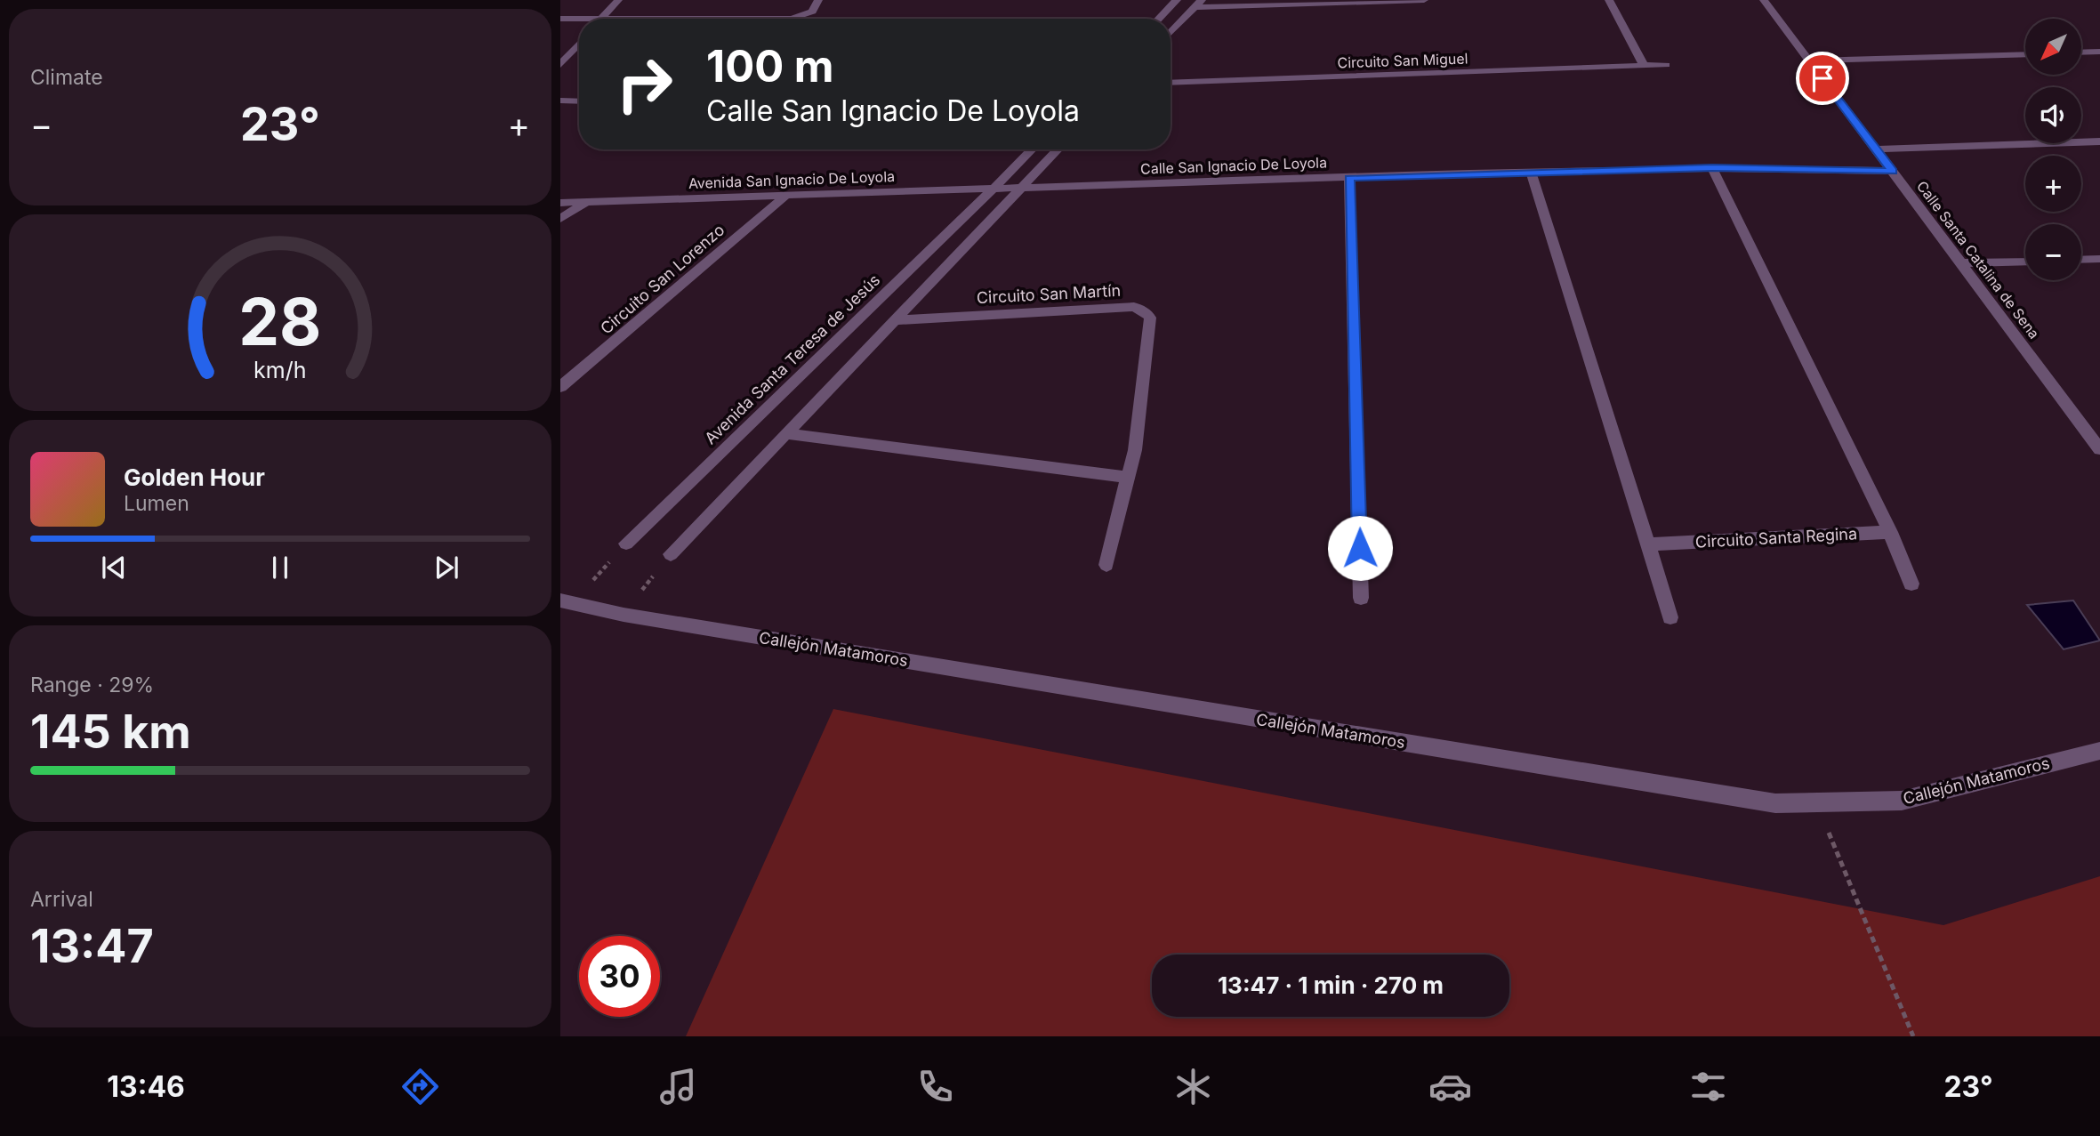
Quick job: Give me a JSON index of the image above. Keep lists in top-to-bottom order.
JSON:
{
  "streets": {
    "street": [
      "Circuito San Miguel",
      "Calle San Ignacio De Loyola",
      "Avenida San Ignacio De Loyola",
      "Calle Santa Catalina de Sena",
      "Circuito San Lorenzo",
      "Circuito San Martín",
      "Avenida Santa Teresa de Jesús",
      "Circuito Santa Regina",
      "Callejón Matamoros"
    ]
  },
  "crossings": [
    ["Calle San Ignacio De Loyola", "Avenida San Ignacio De Loyola"],
    ["Calle San Ignacio De Loyola", "Calle Santa Catalina de Sena"],
    ["Avenida San Ignacio De Loyola", "Circuito San Lorenzo"],
    ["Avenida San Ignacio De Loyola", "Avenida Santa Teresa de Jesús"]
  ],
  "north": "bottom left",
  "page": {
    "tile": [
      "Climate",
      ["Range · 29%", "145 km"],
      ["Arrival", "13:47"]
    ],
    "map_buttons": ["+", "−"],
    "turn": ["100 m", "Calle San Ignacio De Loyola"],
    "heat": ["−", "23°", "+"],
    "song": ["Golden Hour", "Lumen"],
    "limit": "30",
    "trip": "13:47 · 1 min · 270 m",
    "tabs": ["13:46", "23°"],
    "gauge": ["28", "km/h"]
  }
}
